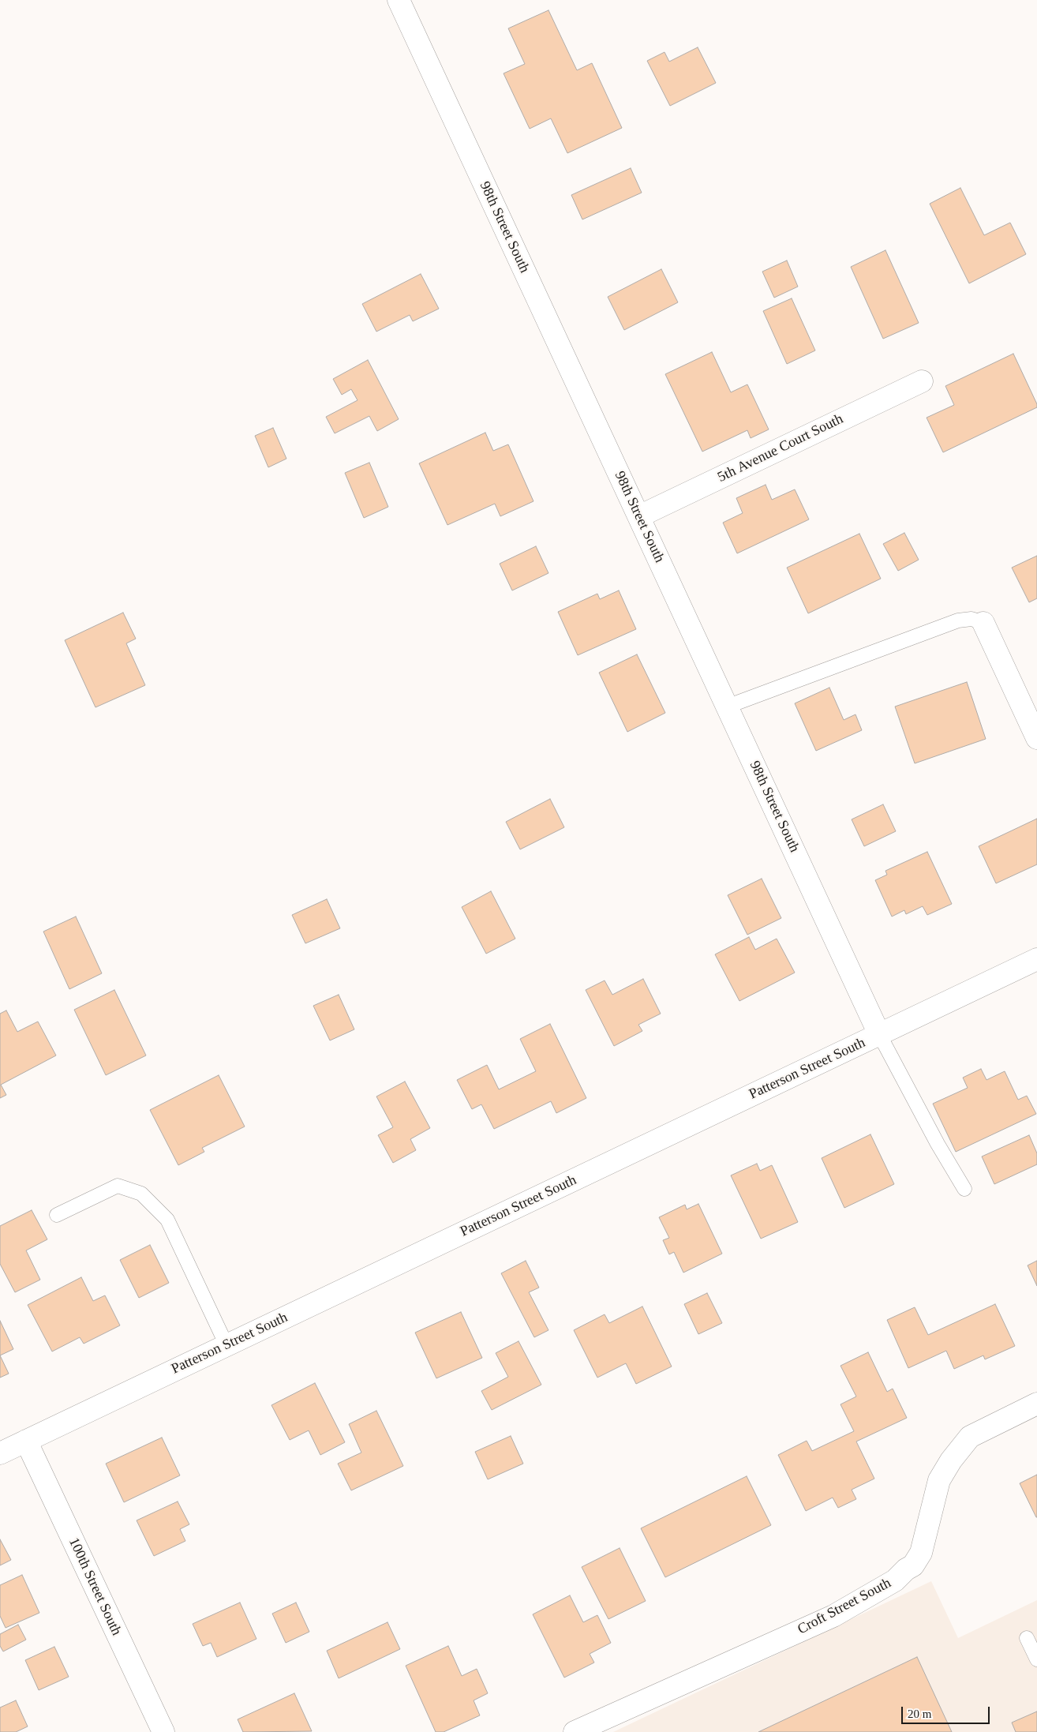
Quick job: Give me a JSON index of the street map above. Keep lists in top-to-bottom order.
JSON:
{
  "streets": {
    "street": [
      "98th Street South",
      "5th Avenue Court South",
      "Patterson Street South",
      "100th Street South",
      "Croft Street South"
    ]
  },
  "crossings": [
    ["98th Street South", "5th Avenue Court South"],
    ["98th Street South", "Patterson Street South"],
    ["Patterson Street South", "100th Street South"]
  ],
  "scale_bar": "20 m"
}
